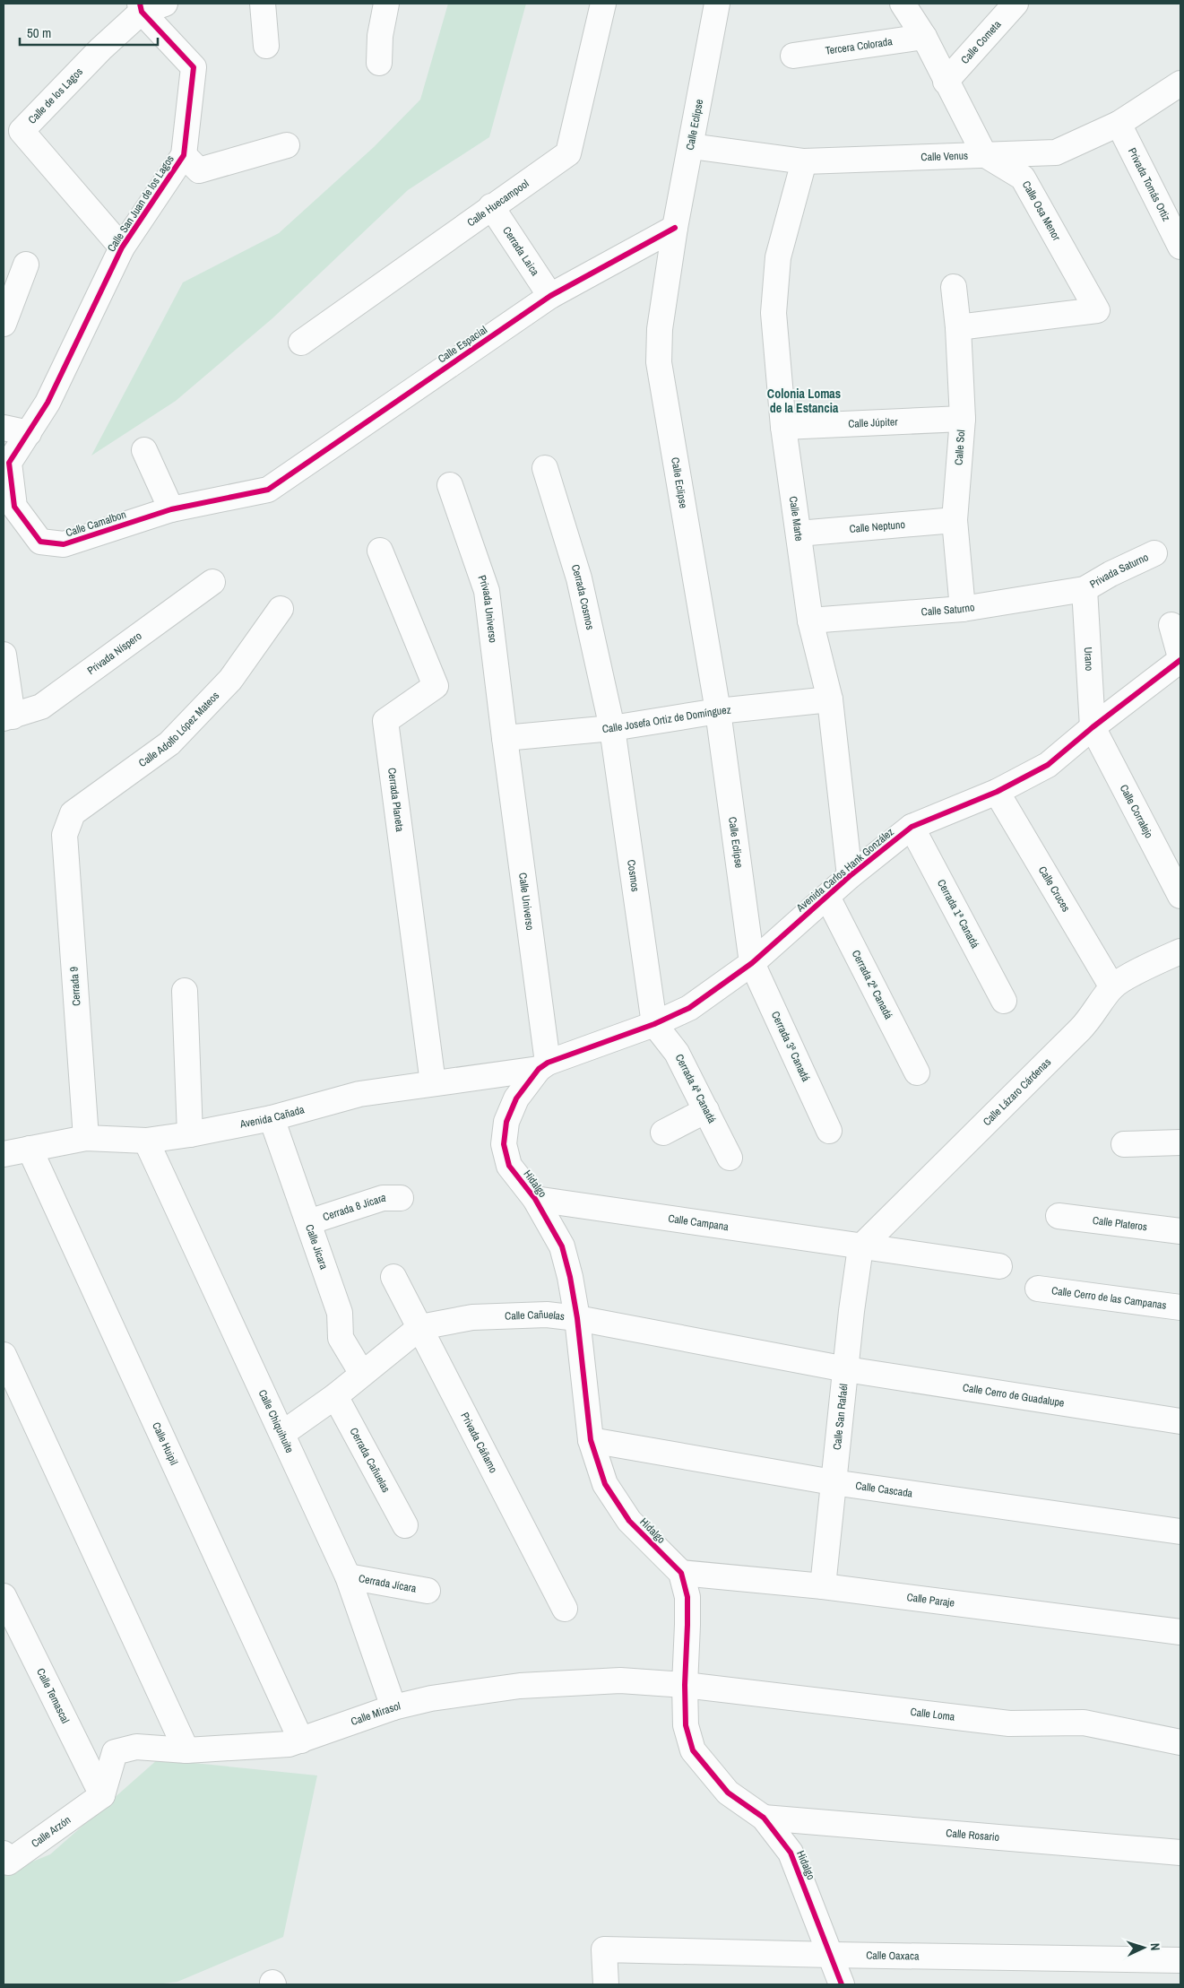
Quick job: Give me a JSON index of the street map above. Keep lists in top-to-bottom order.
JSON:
{
  "streets": {
    "street": [
      "Calle Cometa",
      "Tercera Colorada",
      "Calle de los Lagos",
      "Calle Eclipse",
      "Calle Venus",
      "Privada Tomás Ortiz",
      "Calle Huecampool",
      "Calle San Juan de los Lagos",
      "Calle Osa Menor",
      "Cerrada Laica",
      "Calle Espacial",
      "Calle Júpiter",
      "Calle Sol",
      "Calle Marte",
      "Calle Camalbon",
      "Calle Neptuno",
      "Privada Saturno",
      "Cerrada Cosmos",
      "Calle Saturno",
      "Privada Universo",
      "Privada Níspero",
      "Urano",
      "Calle Josefa Ortiz de Domínguez",
      "Calle Adolfo López Mateos",
      "Cerrada Planeta",
      "Calle Corralejo",
      "Avenida Carlos Hank González",
      "Cosmos",
      "Calle Cruces",
      "Calle Universo",
      "Cerrada 1ª Canadá",
      "Cerrada 2ª Canadá",
      "Cerrada 9",
      "Cerrada 3ª Canadá",
      "Cerrada 4ª Canadá",
      "Calle Lázaro Cárdenas",
      "Avenida Cañada",
      "Hidalgo",
      "Cerrada 8 Jícara",
      "Calle Campana",
      "Calle Plateros",
      "Calle Jícara",
      "Calle Cerro de las Campanas",
      "Calle Cañuelas",
      "Calle Cerro de Guadalupe",
      "Calle San Rafaél",
      "Calle Chiquihuite",
      "Privada Cáñamo",
      "Calle Huipil",
      "Cerrada Cañuelas",
      "Calle Cascada",
      "Cerrada Jícara",
      "Calle Paraje",
      "Calle Temascal",
      "Calle Mirasol",
      "Calle Loma",
      "Calle Arzón",
      "Calle Rosario",
      "Calle Oaxaca"
    ]
  },
  "crossings": [
    ["Calle de los Lagos", "Calle San Juan de los Lagos"],
    ["Calle Eclipse", "Calle Venus"],
    ["Calle Eclipse", "Calle Espacial"],
    ["Calle Eclipse", "Calle Josefa Ortiz de Domínguez"],
    ["Calle Eclipse", "Avenida Carlos Hank González"],
    ["Calle Eclipse", "Cerrada 3ª Canadá"],
    ["Calle Venus", "Privada Tomás Ortiz"],
    ["Calle Venus", "Calle Osa Menor"],
    ["Calle Venus", "Calle Marte"],
    ["Calle Huecampool", "Cerrada Laica"],
    ["Calle San Juan de los Lagos", "Calle Camalbon"],
    ["Calle Osa Menor", "Calle Sol"],
    ["Cerrada Laica", "Calle Espacial"],
    ["Calle Espacial", "Calle Camalbon"],
    ["Calle Júpiter", "Calle Sol"],
    ["Calle Júpiter", "Calle Marte"],
    ["Calle Sol", "Calle Neptuno"],
    ["Calle Sol", "Calle Saturno"],
    ["Calle Marte", "Calle Neptuno"],
    ["Calle Marte", "Calle Saturno"],
    ["Calle Marte", "Calle Josefa Ortiz de Domínguez"],
    ["Calle Marte", "Avenida Carlos Hank González"],
    ["Privada Saturno", "Calle Saturno"],
    ["Privada Saturno", "Urano"],
    ["Cerrada Cosmos", "Calle Josefa Ortiz de Domínguez"],
    ["Cerrada Cosmos", "Cosmos"],
    ["Calle Saturno", "Urano"],
    ["Privada Universo", "Calle Josefa Ortiz de Domínguez"],
    ["Privada Universo", "Calle Universo"],
    ["Urano", "Calle Corralejo"],
    ["Urano", "Avenida Carlos Hank González"],
    ["Calle Josefa Ortiz de Domínguez", "Cosmos"],
    ["Calle Josefa Ortiz de Domínguez", "Calle Universo"],
    ["Calle Adolfo López Mateos", "Cerrada 9"],
    ["Cerrada Planeta", "Avenida Cañada"],
    ["Calle Corralejo", "Avenida Carlos Hank González"],
    ["Avenida Carlos Hank González", "Cosmos"],
    ["Avenida Carlos Hank González", "Calle Cruces"],
    ["Avenida Carlos Hank González", "Calle Universo"],
    ["Avenida Carlos Hank González", "Cerrada 1ª Canadá"],
    ["Avenida Carlos Hank González", "Cerrada 2ª Canadá"],
    ["Avenida Carlos Hank González", "Cerrada 3ª Canadá"],
    ["Avenida Carlos Hank González", "Cerrada 4ª Canadá"],
    ["Avenida Carlos Hank González", "Avenida Cañada"],
    ["Avenida Carlos Hank González", "Hidalgo"],
    ["Cosmos", "Cerrada 4ª Canadá"],
    ["Calle Cruces", "Calle Lázaro Cárdenas"],
    ["Calle Universo", "Avenida Cañada"],
    ["Calle Universo", "Hidalgo"],
    ["Cerrada 9", "Avenida Cañada"],
    ["Calle Lázaro Cárdenas", "Calle Campana"],
    ["Calle Lázaro Cárdenas", "Calle San Rafaél"],
    ["Avenida Cañada", "Hidalgo"],
    ["Avenida Cañada", "Calle Jícara"],
    ["Avenida Cañada", "Calle Chiquihuite"],
    ["Avenida Cañada", "Calle Huipil"],
    ["Hidalgo", "Calle Campana"],
    ["Hidalgo", "Calle Cañuelas"],
    ["Hidalgo", "Calle Cascada"],
    ["Hidalgo", "Calle Paraje"],
    ["Hidalgo", "Calle Mirasol"],
    ["Hidalgo", "Calle Loma"],
    ["Hidalgo", "Calle Rosario"],
    ["Hidalgo", "Calle Oaxaca"],
    ["Cerrada 8 Jícara", "Calle Jícara"],
    ["Calle Campana", "Calle San Rafaél"],
    ["Calle Jícara", "Calle Cañuelas"],
    ["Calle Cañuelas", "Calle Cerro de Guadalupe"],
    ["Calle Cañuelas", "Calle San Rafaél"],
    ["Calle Cañuelas", "Calle Chiquihuite"],
    ["Calle Cañuelas", "Privada Cáñamo"],
    ["Calle Cañuelas", "Cerrada Cañuelas"],
    ["Calle Cerro de Guadalupe", "Calle San Rafaél"],
    ["Calle San Rafaél", "Calle Cascada"],
    ["Calle San Rafaél", "Calle Paraje"],
    ["Calle Chiquihuite", "Cerrada Jícara"],
    ["Calle Chiquihuite", "Calle Mirasol"],
    ["Calle Huipil", "Calle Mirasol"],
    ["Calle Temascal", "Calle Mirasol"],
    ["Calle Temascal", "Calle Arzón"],
    ["Calle Mirasol", "Calle Loma"],
    ["Calle Mirasol", "Calle Arzón"]
  ],
  "districts": ["Colonia Lomas de la Estancia"],
  "scale_bar": "50 m",
  "north": "right"
}
